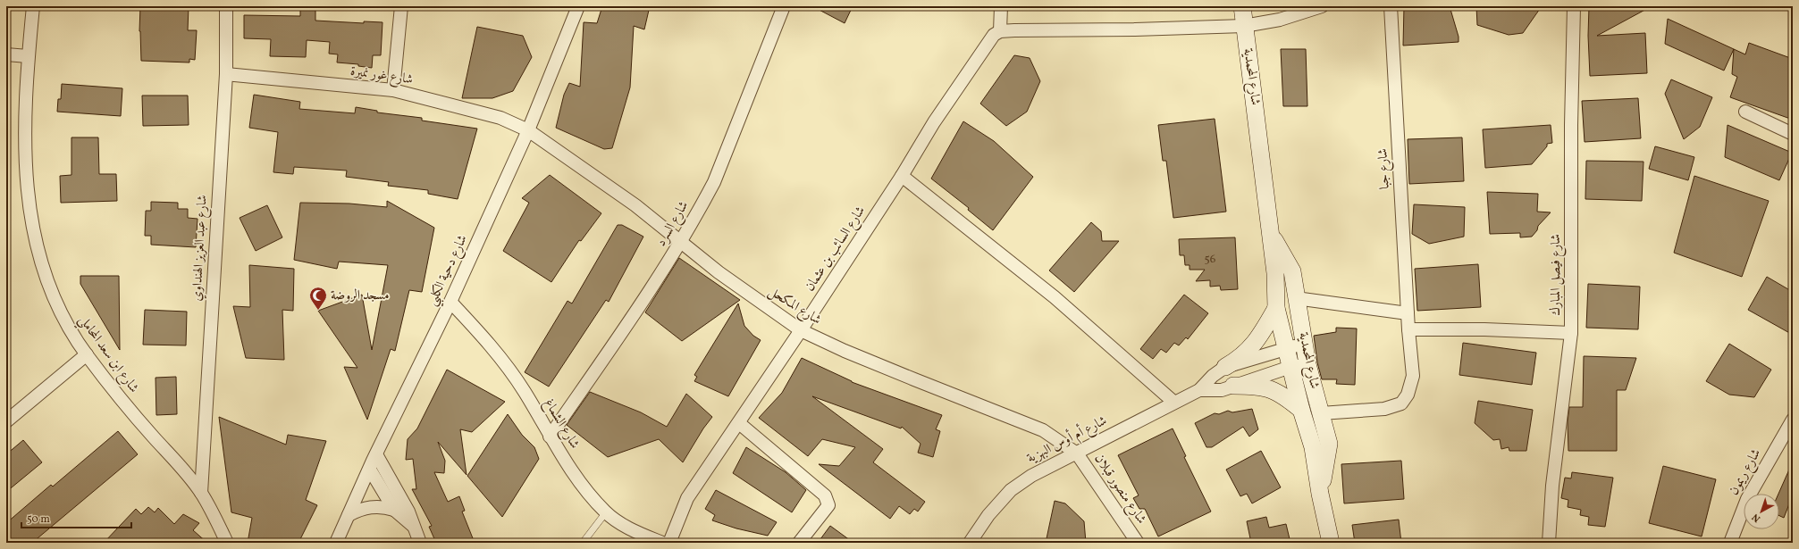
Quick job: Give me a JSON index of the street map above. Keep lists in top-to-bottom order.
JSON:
{
  "streets": {
    "street": [
      "شارع غور نميرة",
      "شارع المحمدية",
      "شارع جبا",
      "شارع السرد",
      "شارع عبد العزيز الهنداوي",
      "شارع السائب بن عثمان",
      "شارع دحية الكلبي",
      "شارع فيصل المبارك",
      "شارع المكحل",
      "شارع ابن سعد المحاملي",
      "شارع الشماغ",
      "شارع أم أوس البهزية",
      "شارع ريمون",
      "شارع منصور قبلان"
    ]
  },
  "crossings": [
    ["شارع غور نميرة", "شارع عبد العزيز الهنداوي"],
    ["شارع غور نميرة", "شارع دحية الكلبي"],
    ["شارع غور نميرة", "شارع المكحل"],
    ["شارع المحمدية", "شارع جبا"],
    ["شارع المحمدية", "شارع أم أوس البهزية"],
    ["شارع السرد", "شارع المكحل"],
    ["شارع السرد", "شارع الشماغ"],
    ["شارع عبد العزيز الهنداوي", "شارع ابن سعد المحاملي"],
    ["شارع السائب بن عثمان", "شارع المكحل"],
    ["شارع دحية الكلبي", "شارع المكحل"],
    ["شارع دحية الكلبي", "شارع الشماغ"],
    ["شارع المكحل", "شارع أم أوس البهزية"],
    ["شارع المكحل", "شارع منصور قبلان"],
    ["شارع أم أوس البهزية", "شارع منصور قبلان"]
  ],
  "places": {
    "mosque": ["مسجد الروضة"]
  },
  "house_numbers": ["56"],
  "scale_bar": "50 m",
  "north": "bottom left"
}
